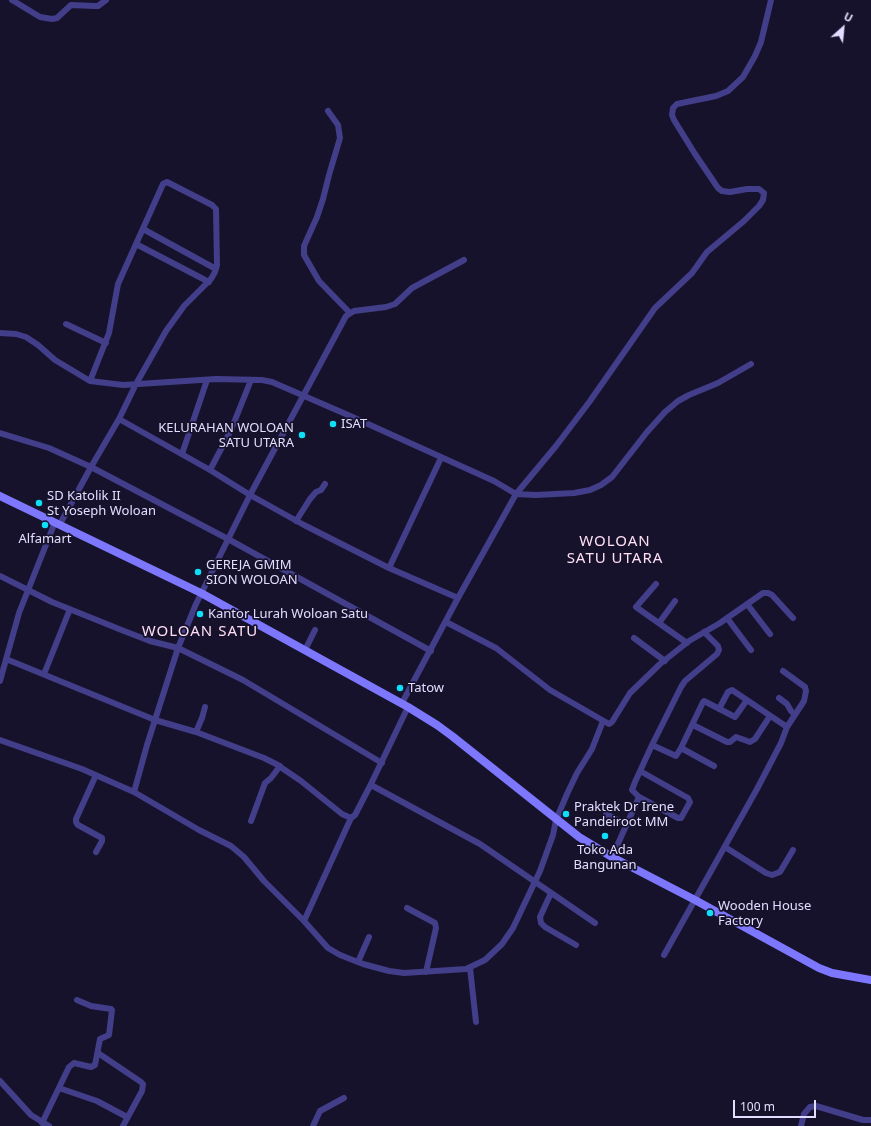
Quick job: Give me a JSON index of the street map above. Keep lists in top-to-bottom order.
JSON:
{
  "districts": ["WOLOAN SATU UTARA", "WOLOAN SATU"],
  "places": [
    "ISAT",
    "KELURAHAN WOLOAN SATU UTARA",
    "SD Katolik II St Yoseph Woloan",
    "Alfamart",
    "GEREJA GMIM SION WOLOAN",
    "Kantor Lurah Woloan Satu",
    "Tatow",
    "Praktek Dr Irene Pandeiroot MM",
    "Toko Ada Bangunan",
    "Wooden House Factory"
  ],
  "scale_bar": "100 m",
  "north": "top right"
}
